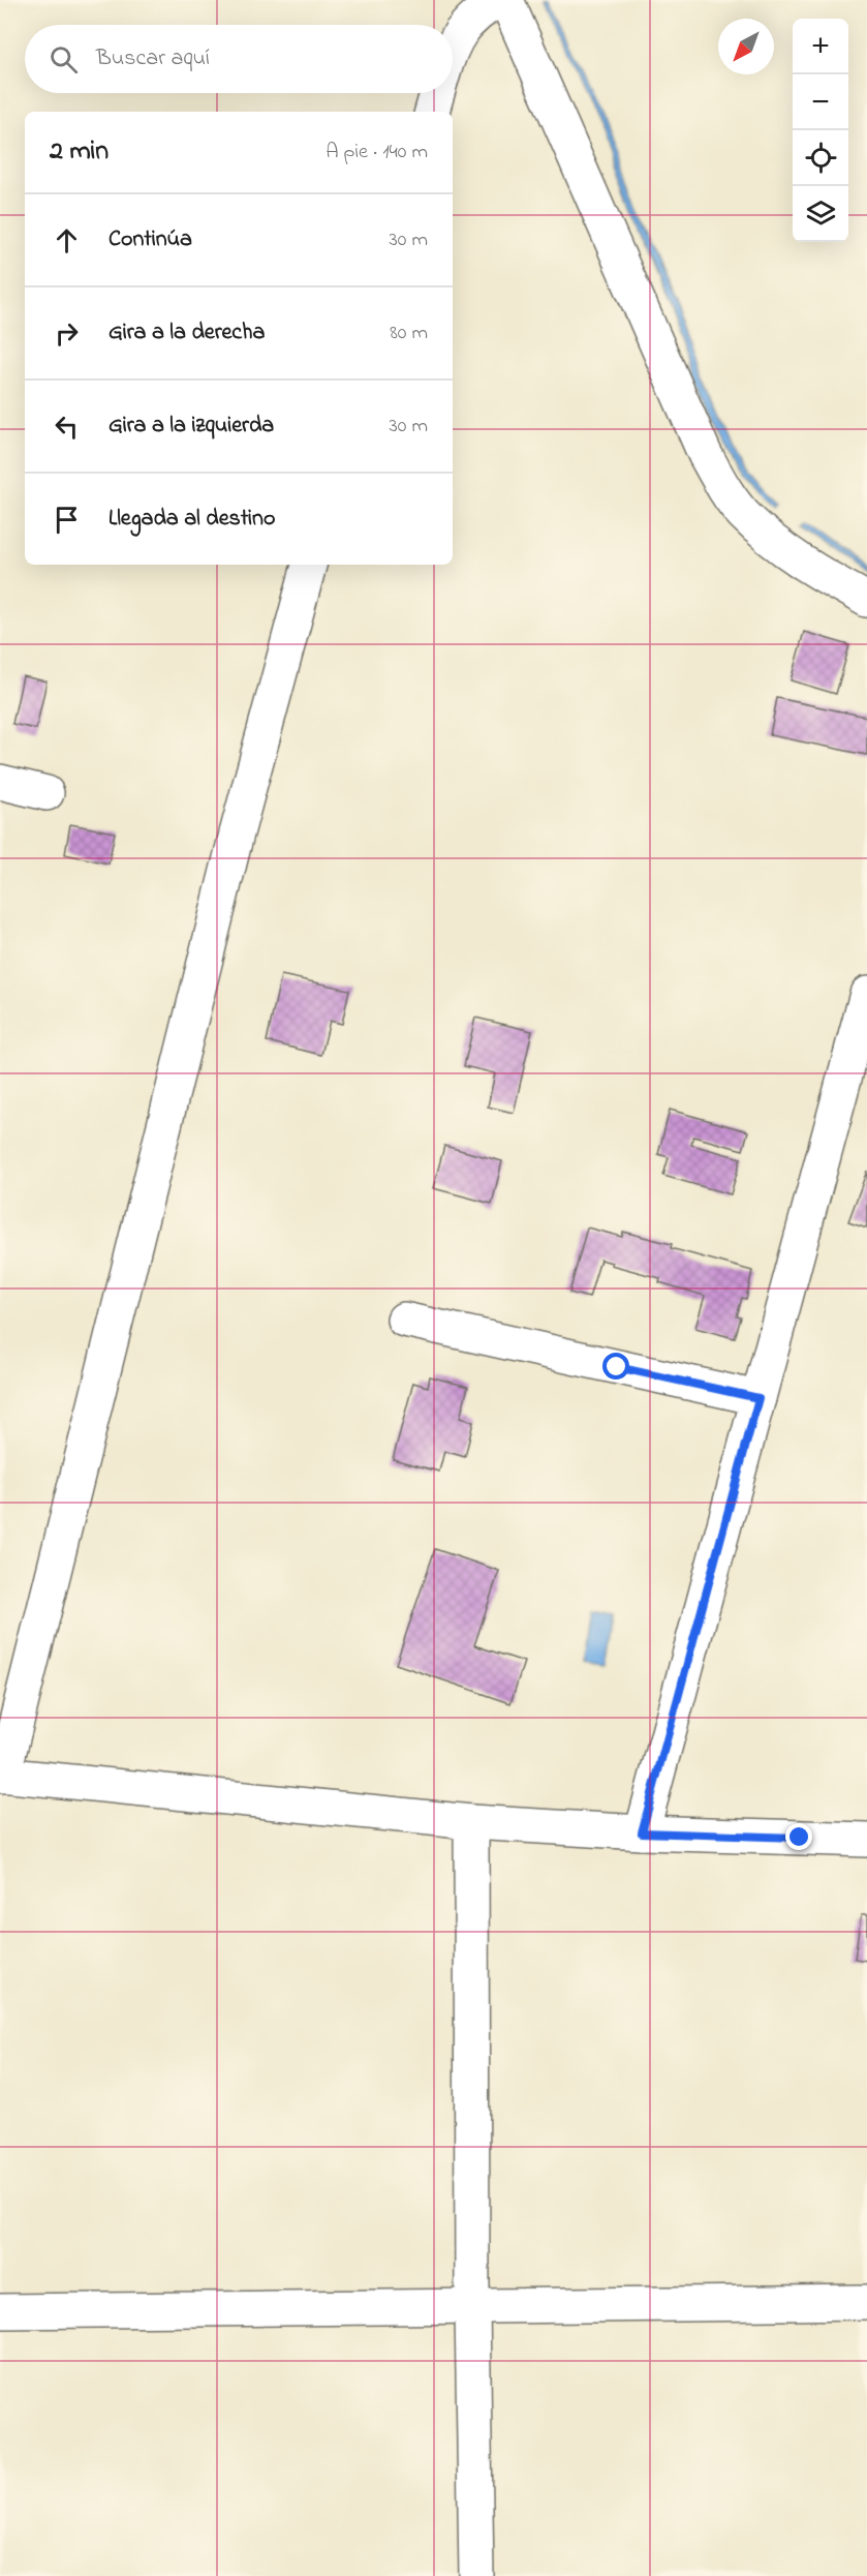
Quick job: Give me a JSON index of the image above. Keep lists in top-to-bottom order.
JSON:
{
  "north": "bottom left",
  "page": {
    "map_buttons": ["+", "−"],
    "search": "Buscar aquí",
    "heading": ["2 min", "A pie · 140 m"],
    "list": [
      ["Continúa", "30 m"],
      ["Gira a la derecha", "80 m"],
      ["Gira a la izquierda", "30 m"],
      "Llegada al destino"
    ]
  }
}
